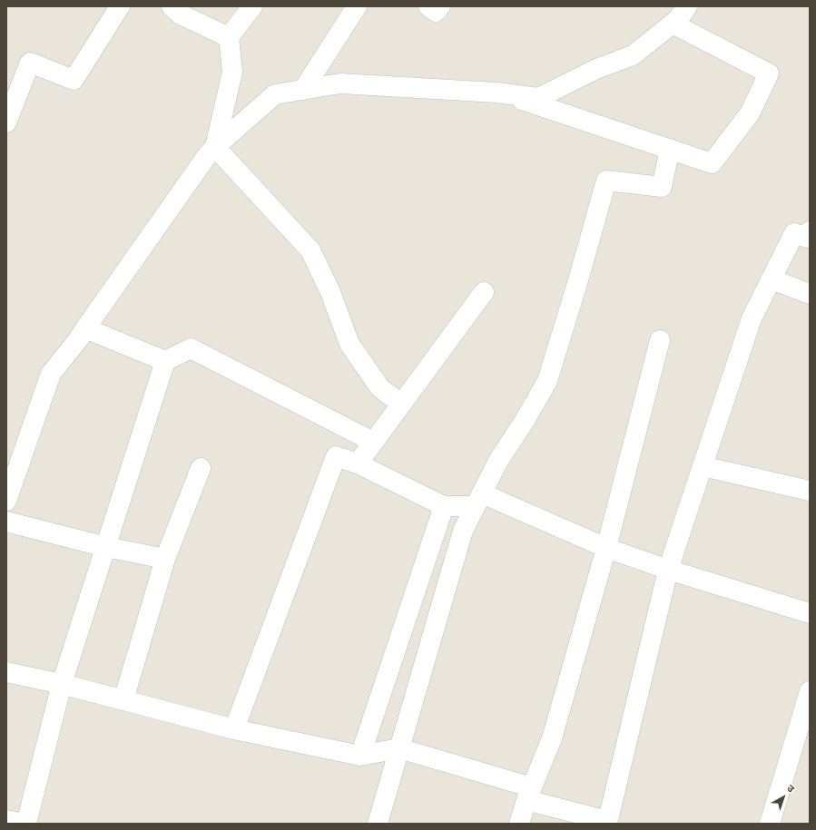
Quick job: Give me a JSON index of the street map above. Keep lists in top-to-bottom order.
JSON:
{
  "north": "top right"
}
